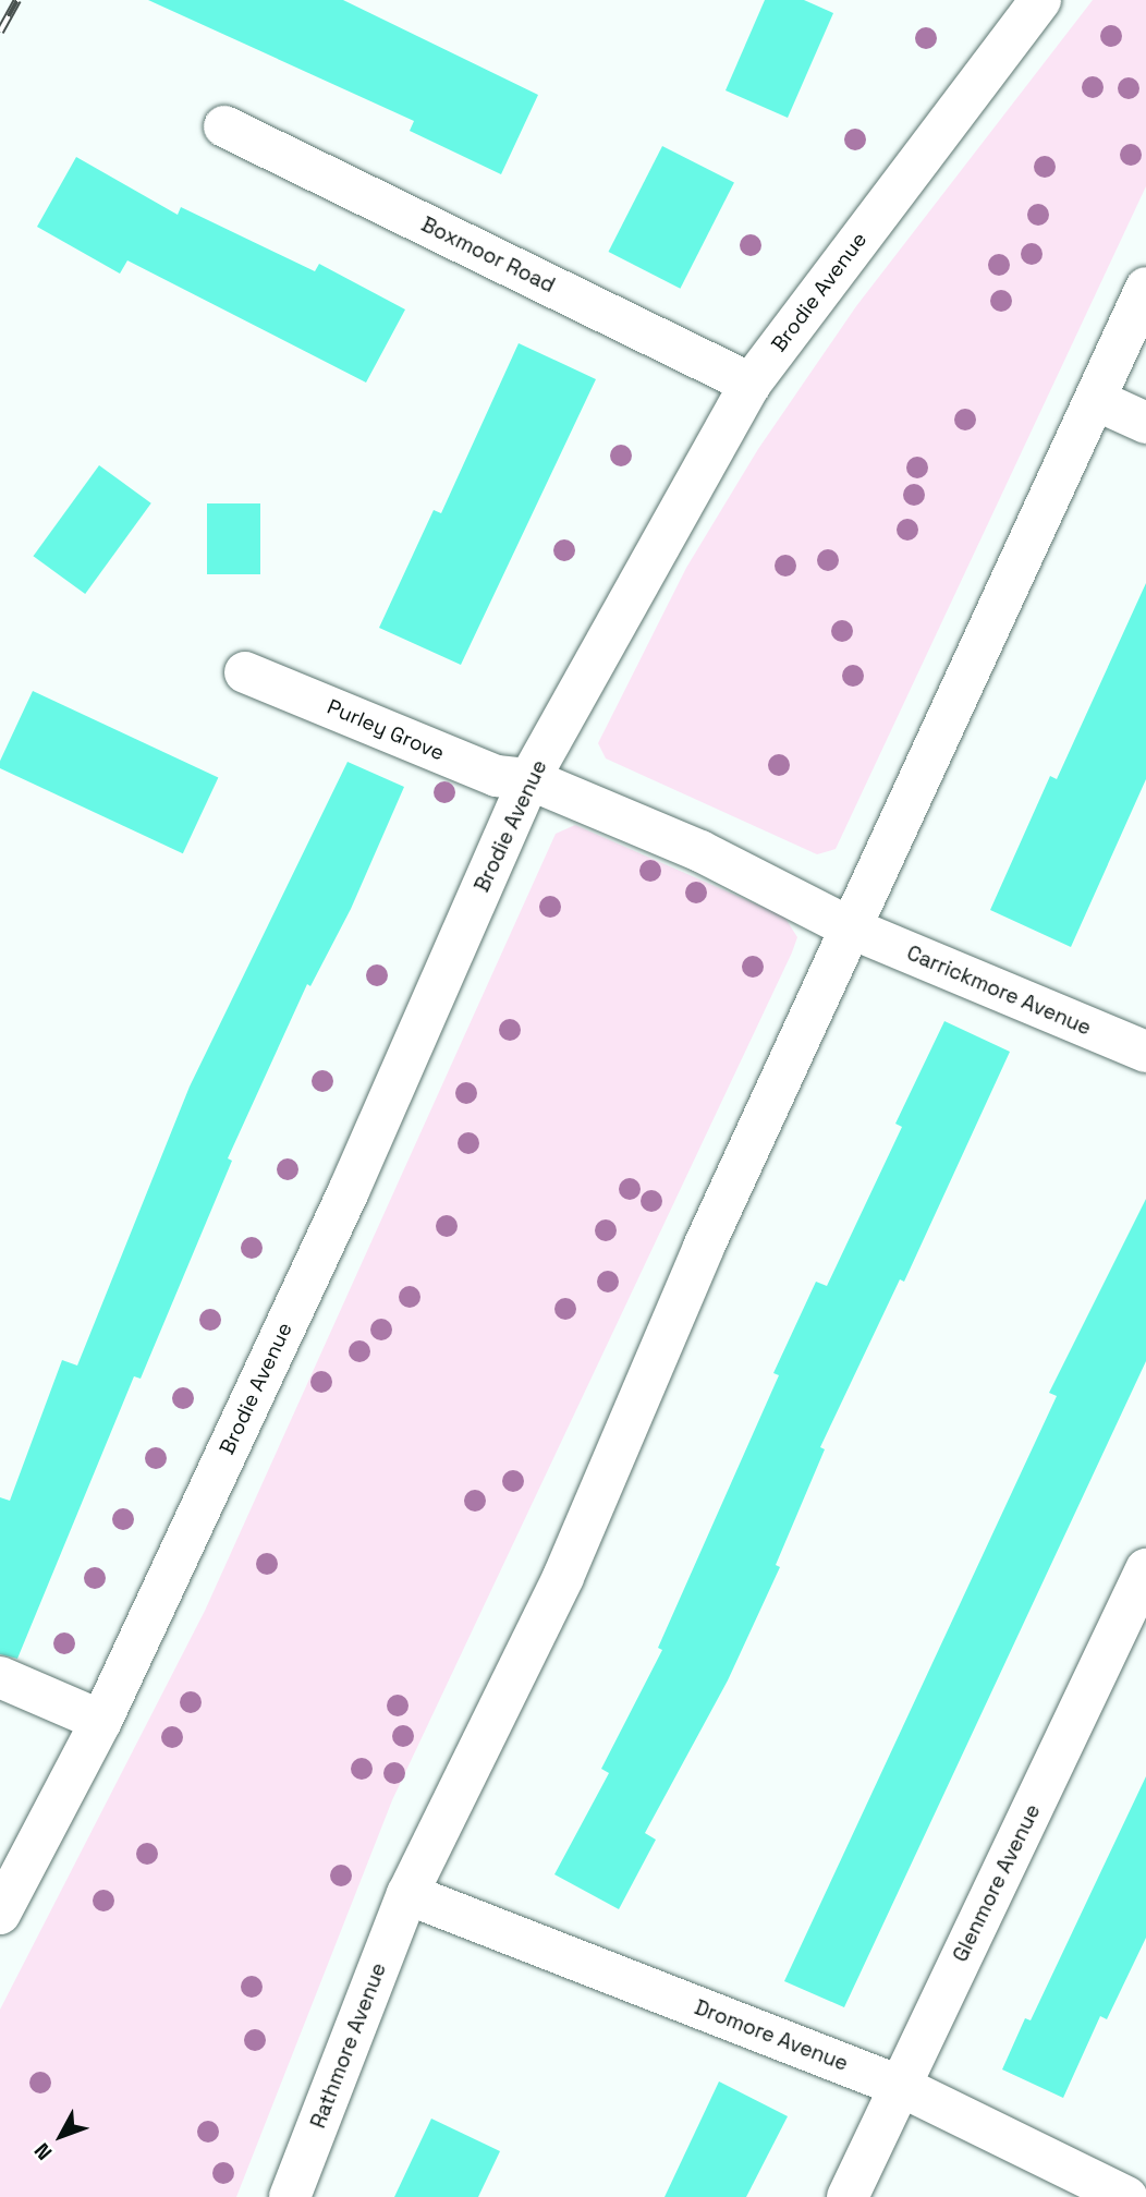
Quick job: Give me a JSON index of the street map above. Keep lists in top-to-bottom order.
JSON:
{
  "streets": {
    "street": [
      "Boxmoor Road",
      "Brodie Avenue",
      "Purley Grove",
      "Carrickmore Avenue",
      "Glenmore Avenue",
      "Dromore Avenue",
      "Rathmore Avenue"
    ]
  },
  "crossings": [
    ["Boxmoor Road", "Brodie Avenue"],
    ["Brodie Avenue", "Purley Grove"],
    ["Purley Grove", "Carrickmore Avenue"],
    ["Glenmore Avenue", "Dromore Avenue"],
    ["Dromore Avenue", "Rathmore Avenue"]
  ],
  "north": "bottom left"
}
